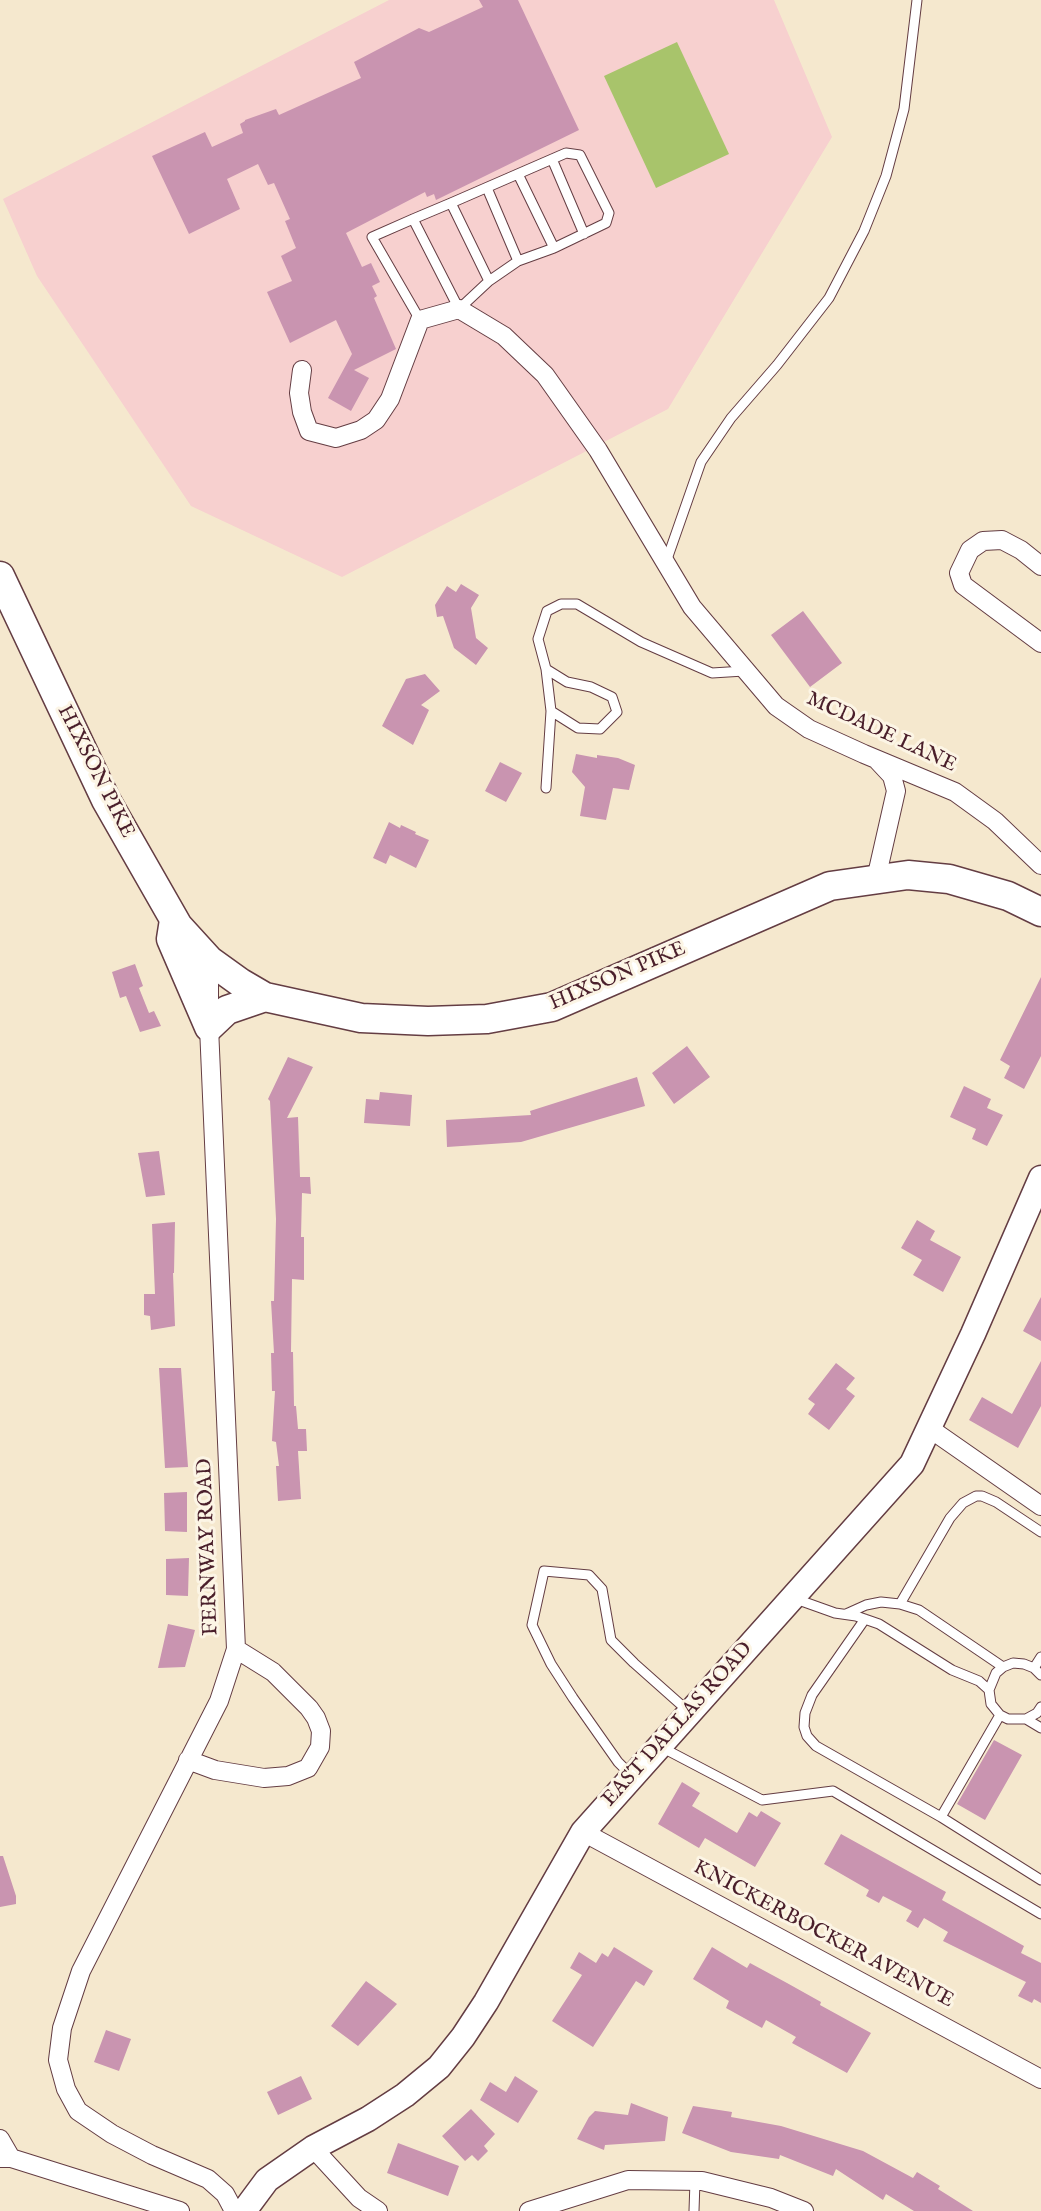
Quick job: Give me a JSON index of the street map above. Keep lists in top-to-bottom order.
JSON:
{
  "streets": {
    "main road": ["HIXSON PIKE"],
    "street": [
      "MCDADE LANE",
      "FERNWAY ROAD",
      "EAST DALLAS ROAD",
      "KNICKERBOCKER AVENUE"
    ]
  },
  "crossings": [
    ["HIXSON PIKE", "FERNWAY ROAD"],
    ["EAST DALLAS ROAD", "KNICKERBOCKER AVENUE"]
  ]
}
